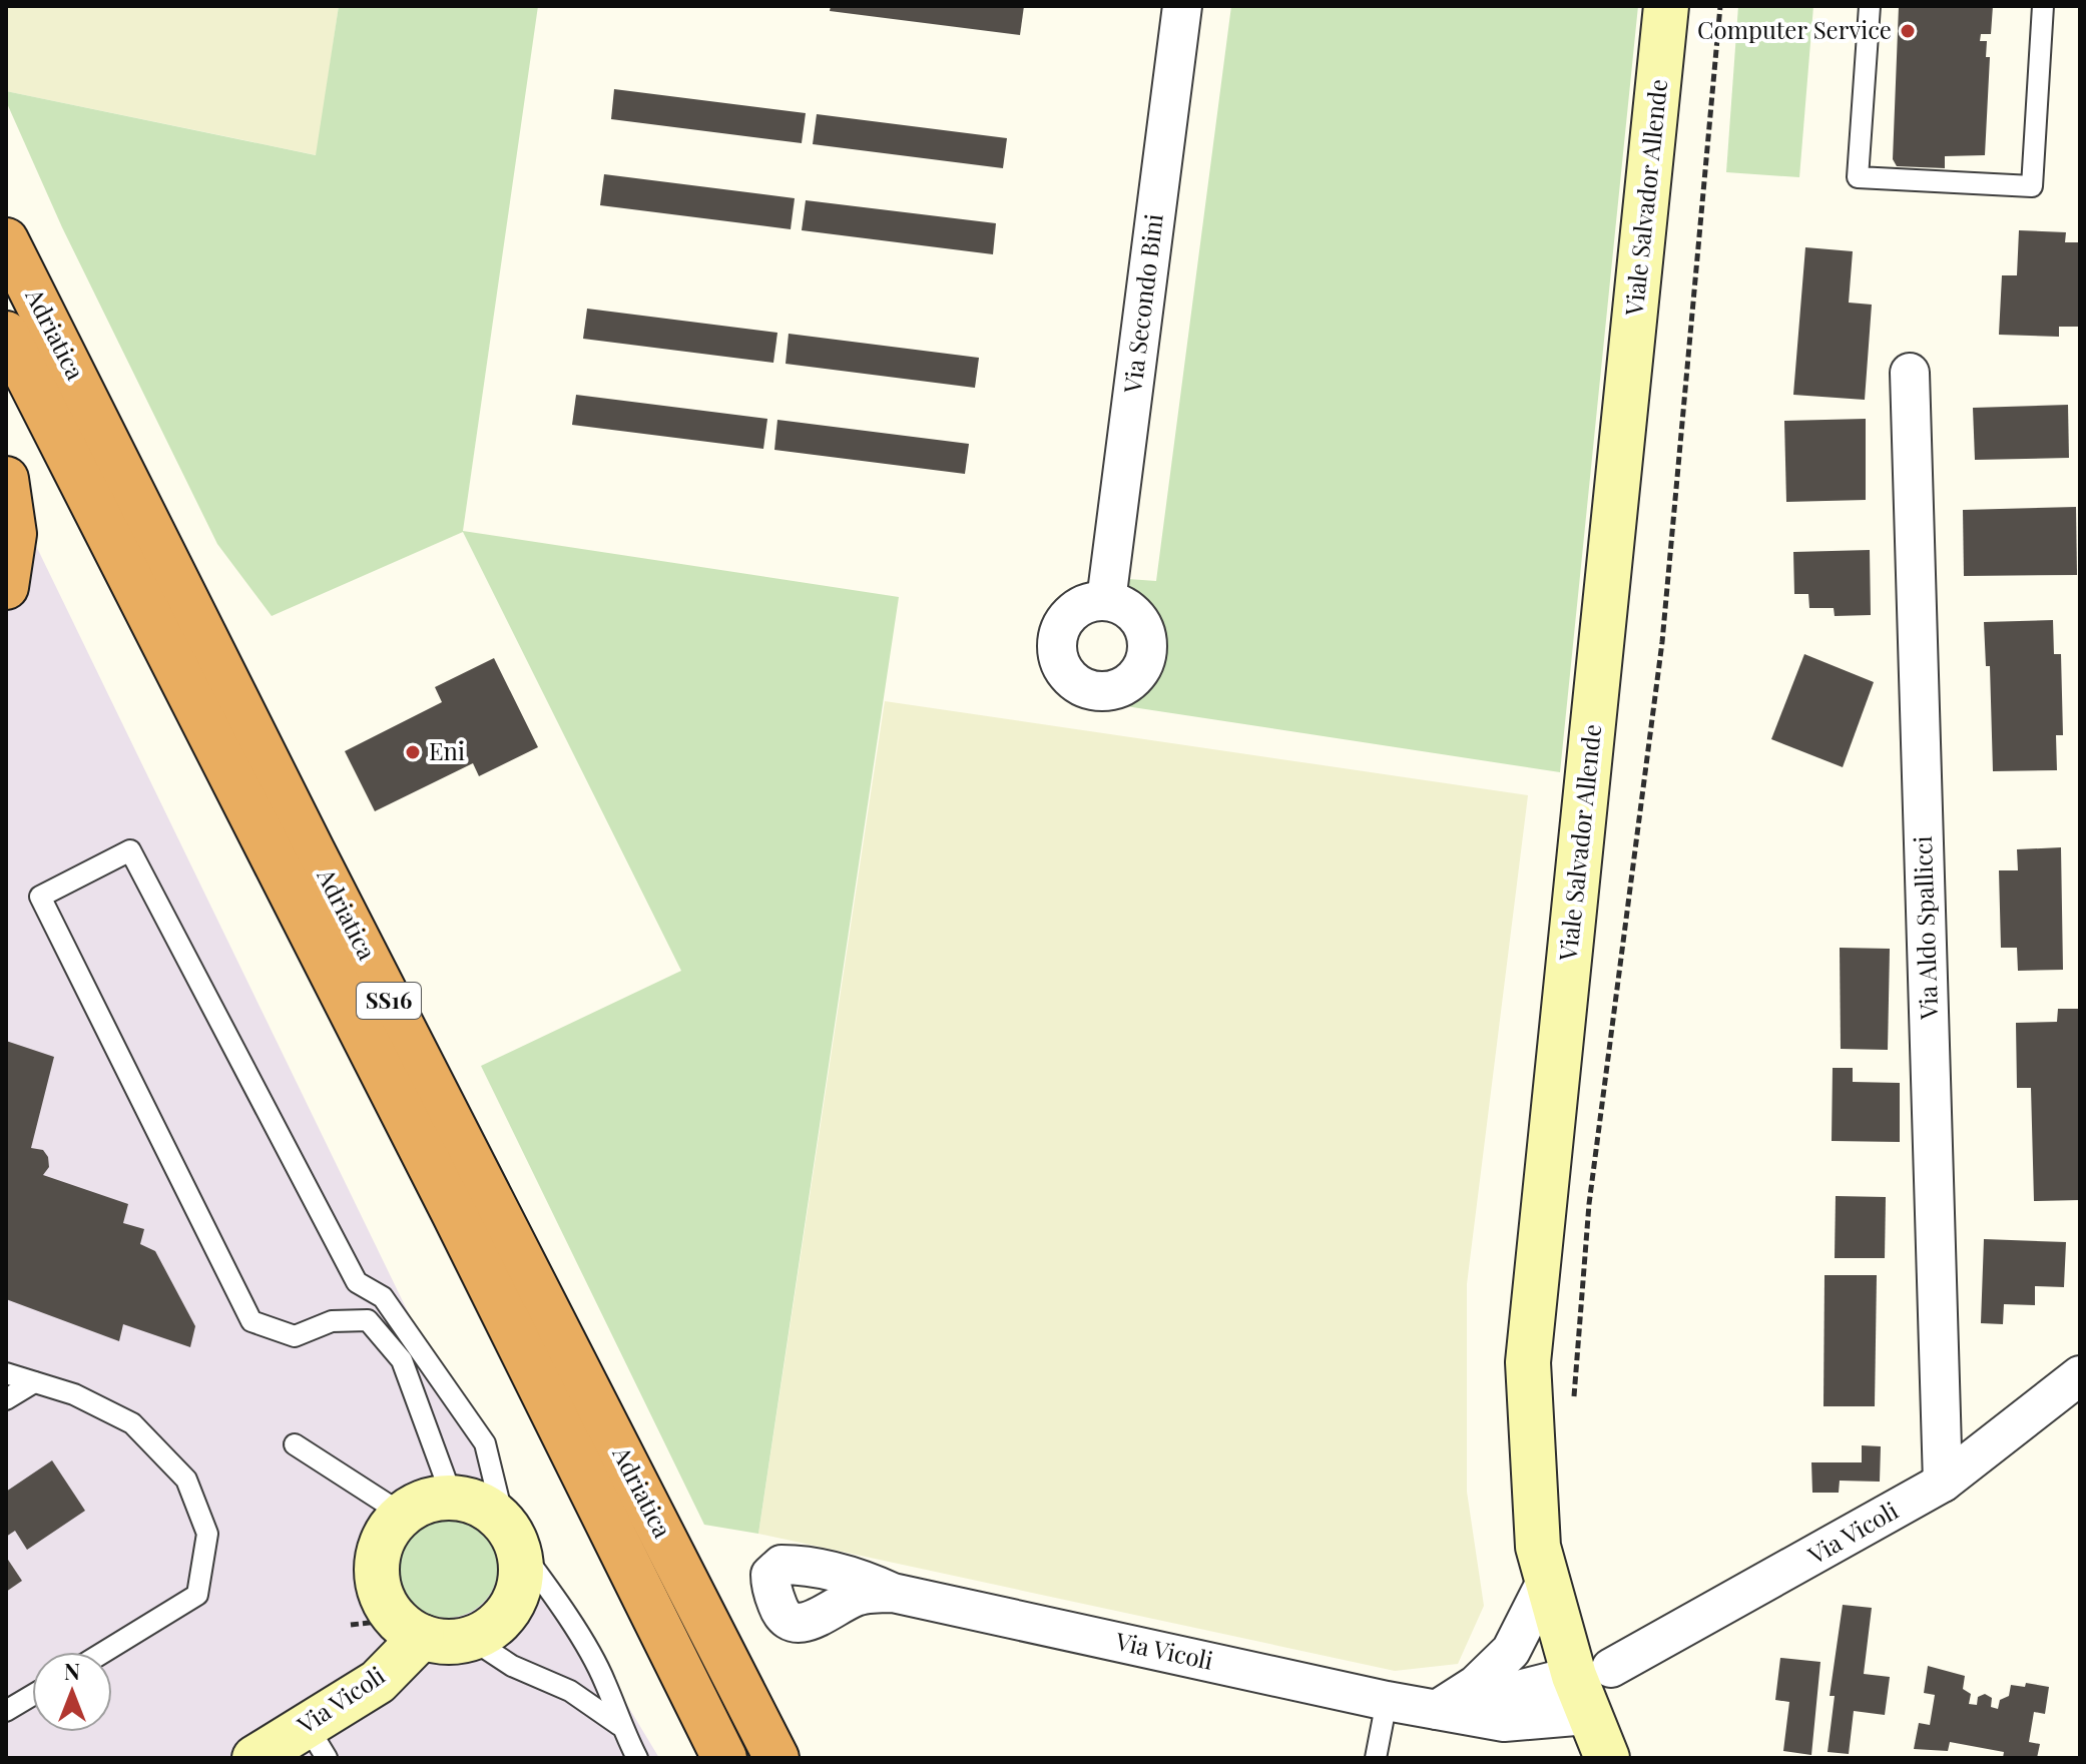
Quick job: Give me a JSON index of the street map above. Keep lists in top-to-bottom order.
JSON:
{
  "streets": {
    "highway": ["Adriatica", "SS16"],
    "main road": ["Viale Salvador Allende", "Via Vicoli"],
    "street": ["Via Secondo Bini", "Via Aldo Spallicci"]
  },
  "crossings": [
    ["Viale Salvador Allende", "Via Vicoli"],
    ["Adriatica", "SS16"],
    ["Via Aldo Spallicci", "Via Vicoli"]
  ],
  "places": ["Computer Service", "Eni"],
  "north": "top"
}
